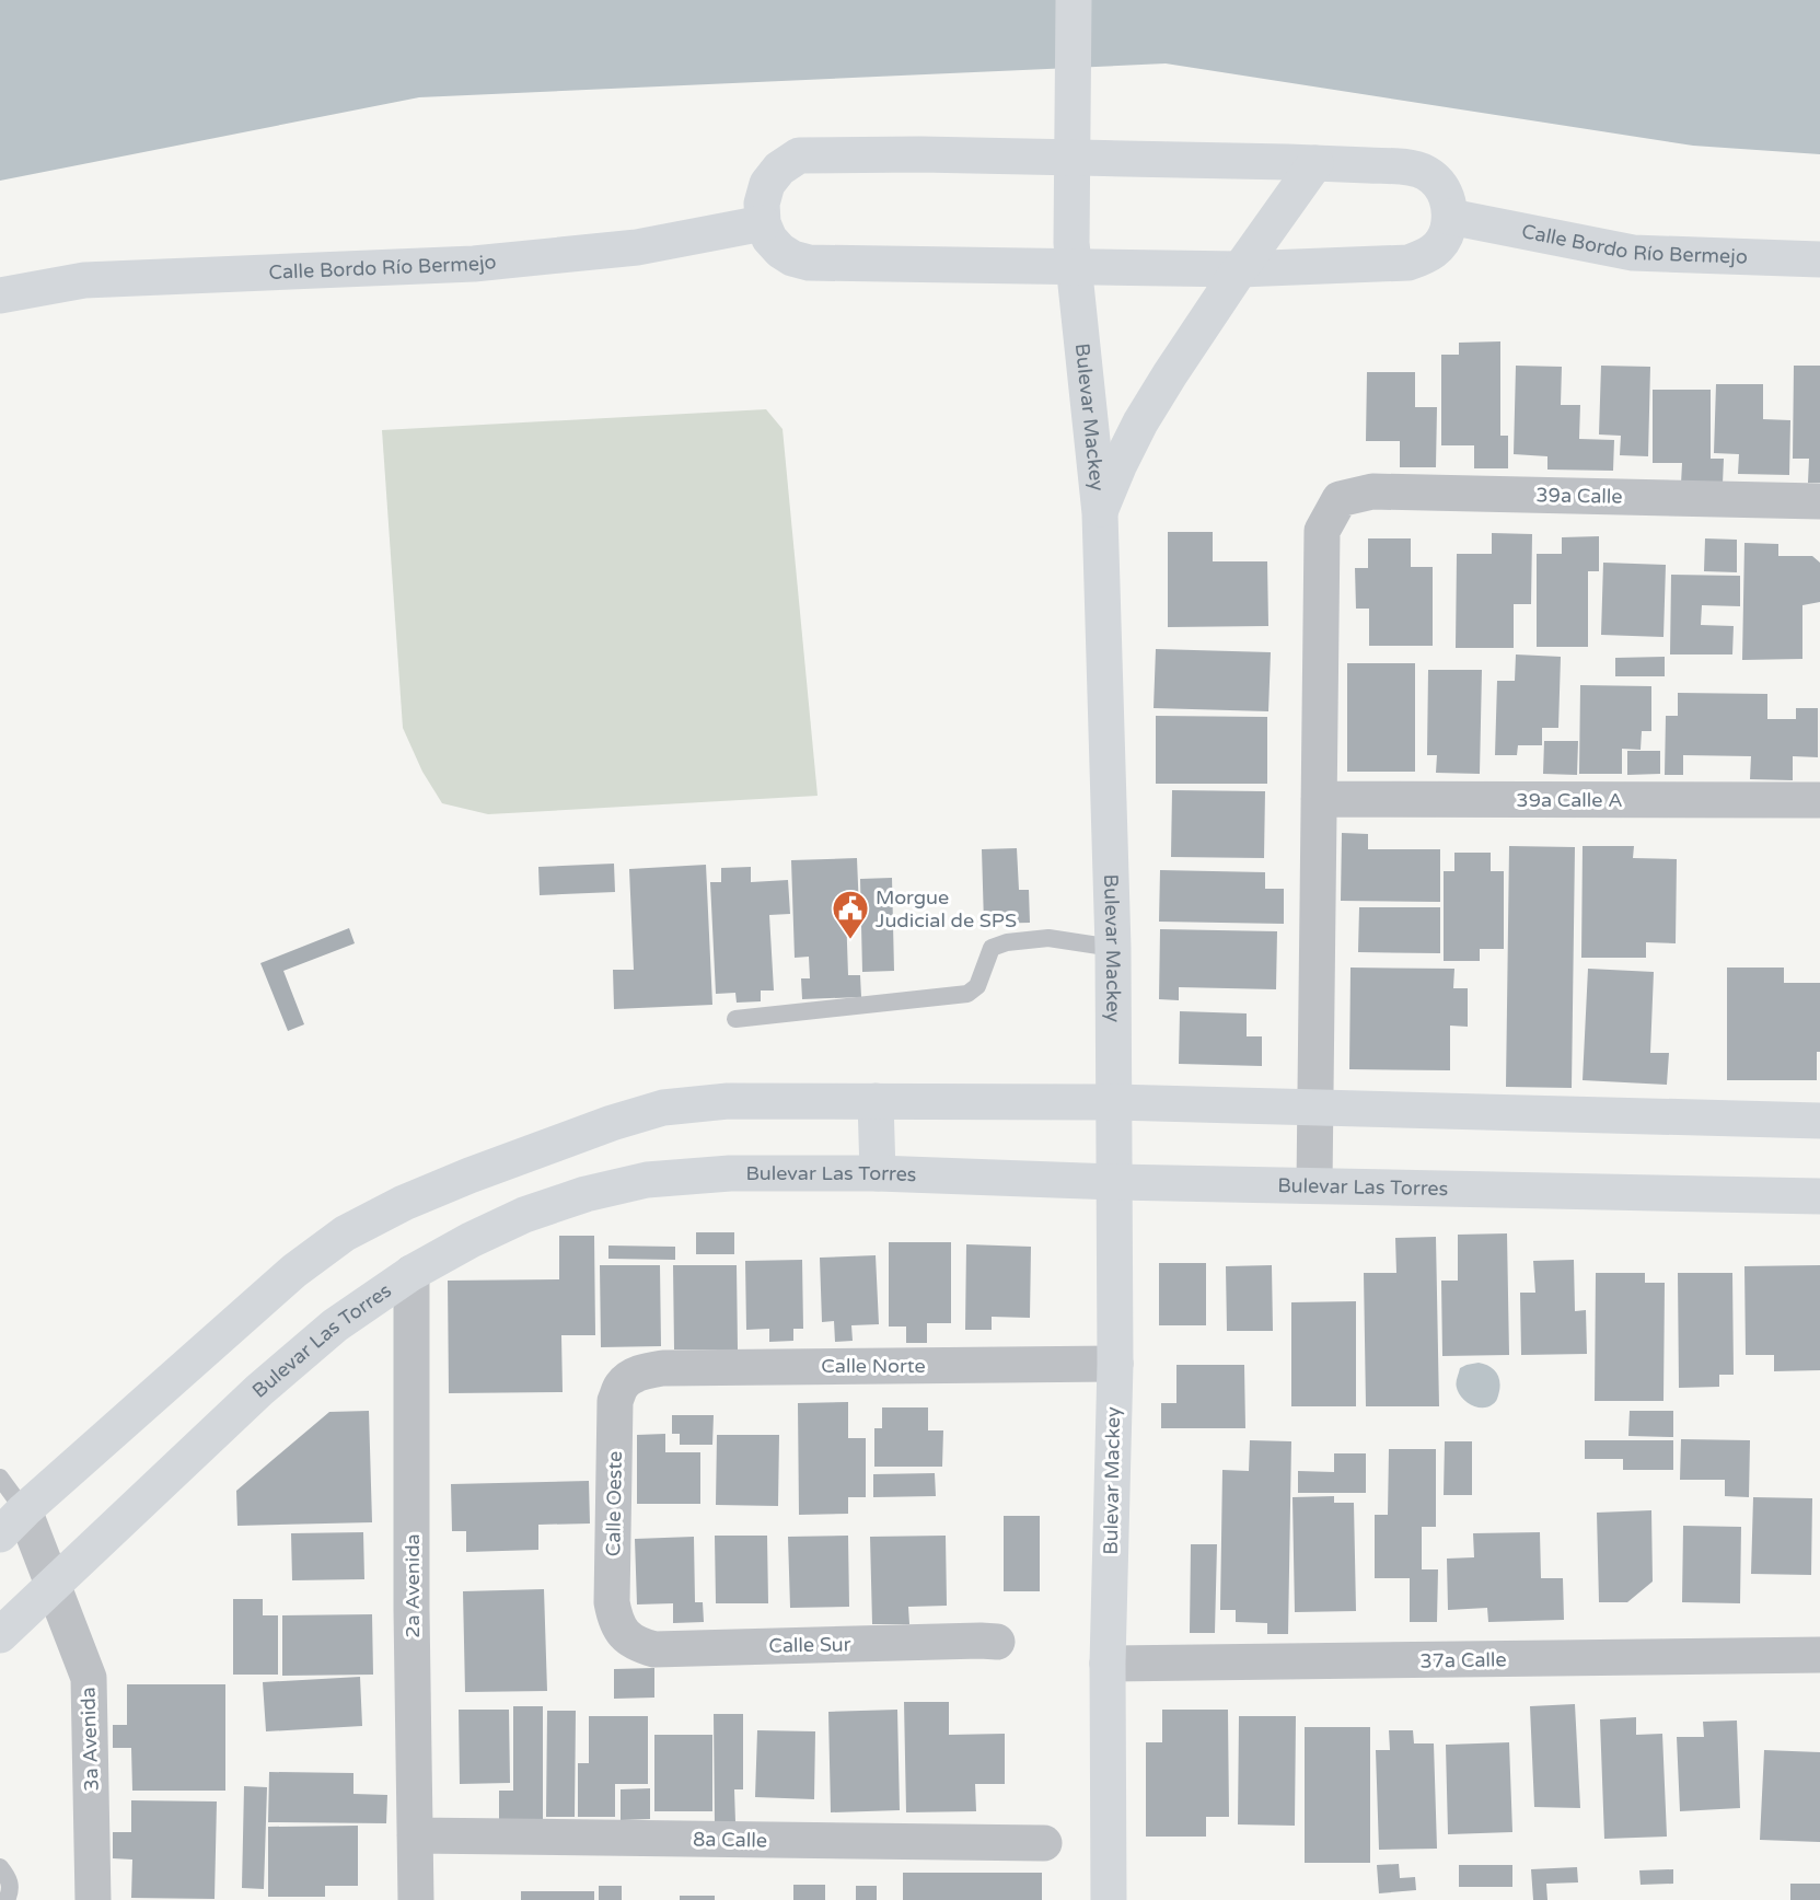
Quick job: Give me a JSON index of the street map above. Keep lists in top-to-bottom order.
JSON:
{
  "streets": {
    "main road": ["Calle Bordo Río Bermejo", "Bulevar Mackey", "Bulevar Las Torres"],
    "street": [
      "39a Calle",
      "39a Calle A",
      "Calle Norte",
      "Calle Oeste",
      "2a Avenida",
      "Calle Sur",
      "37a Calle",
      "3a Avenida",
      "8a Calle"
    ]
  },
  "crossings": [
    ["Bulevar Mackey", "Bulevar Las Torres"],
    ["Bulevar Mackey", "Calle Norte"],
    ["Bulevar Mackey", "37a Calle"],
    ["39a Calle", "39a Calle A"],
    ["Bulevar Las Torres", "2a Avenida"],
    ["Bulevar Las Torres", "3a Avenida"],
    ["Calle Norte", "Calle Oeste"],
    ["Calle Oeste", "Calle Sur"],
    ["2a Avenida", "8a Calle"]
  ],
  "places": {
    "public building": ["Morgue Judicial de SPS"]
  }
}
